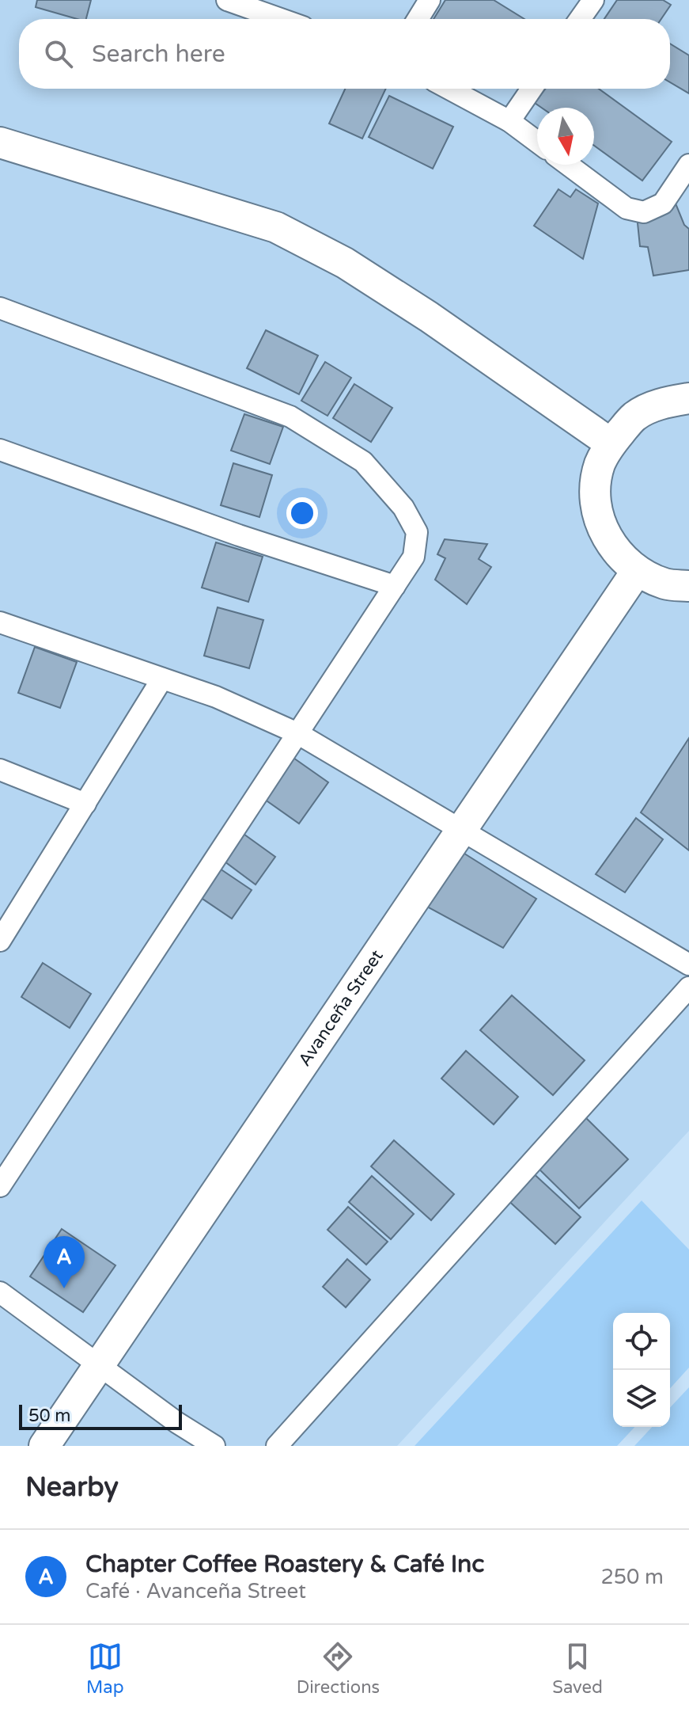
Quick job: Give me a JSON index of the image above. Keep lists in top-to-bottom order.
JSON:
{
  "streets": {
    "street": ["Avanceña Street"]
  },
  "scale_bar": "50 m",
  "north": "bottom",
  "page": {
    "search": "Search here",
    "pins": "A",
    "scale": "50 m",
    "heading": "Nearby",
    "list": [
      {
        "mark": "A",
        "name": "Chapter Coffee Roastery & Café Inc",
        "note": "Café · Avanceña Street",
        "value": "250 m"
      }
    ],
    "nav": ["Map", "Directions", "Saved"]
  }
}
